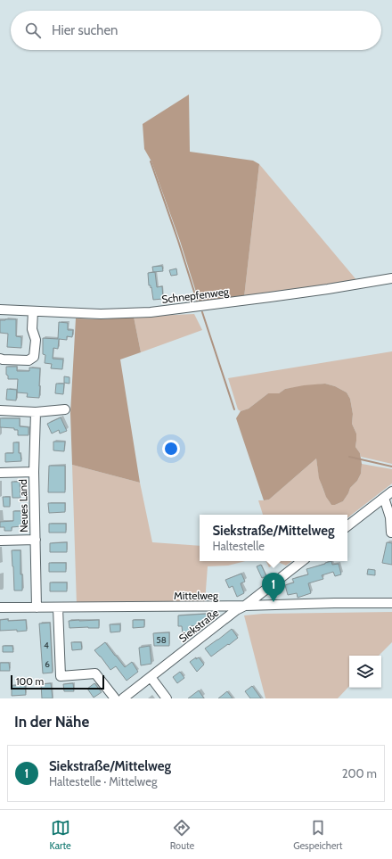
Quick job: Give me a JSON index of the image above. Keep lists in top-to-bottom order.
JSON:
{
  "streets": {
    "street": [
      "Schnepfenweg",
      "Neues Land",
      "Mittelweg",
      "Siekstraße"
    ]
  },
  "crossings": [
    ["Neues Land", "Mittelweg"],
    ["Mittelweg", "Siekstraße"]
  ],
  "house_numbers": ["58", "4", "6"],
  "scale_bar": "100 m",
  "page": {
    "search": "Hier suchen",
    "popup": ["Siekstraße/Mittelweg", "Haltestelle"],
    "pins": "1",
    "scale": "100 m",
    "heading": "In der Nähe",
    "list": [
      {
        "mark": "1",
        "name": "Siekstraße/Mittelweg",
        "note": "Haltestelle · Mittelweg",
        "value": "200 m"
      }
    ],
    "nav": ["Karte", "Route", "Gespeichert"]
  }
}
